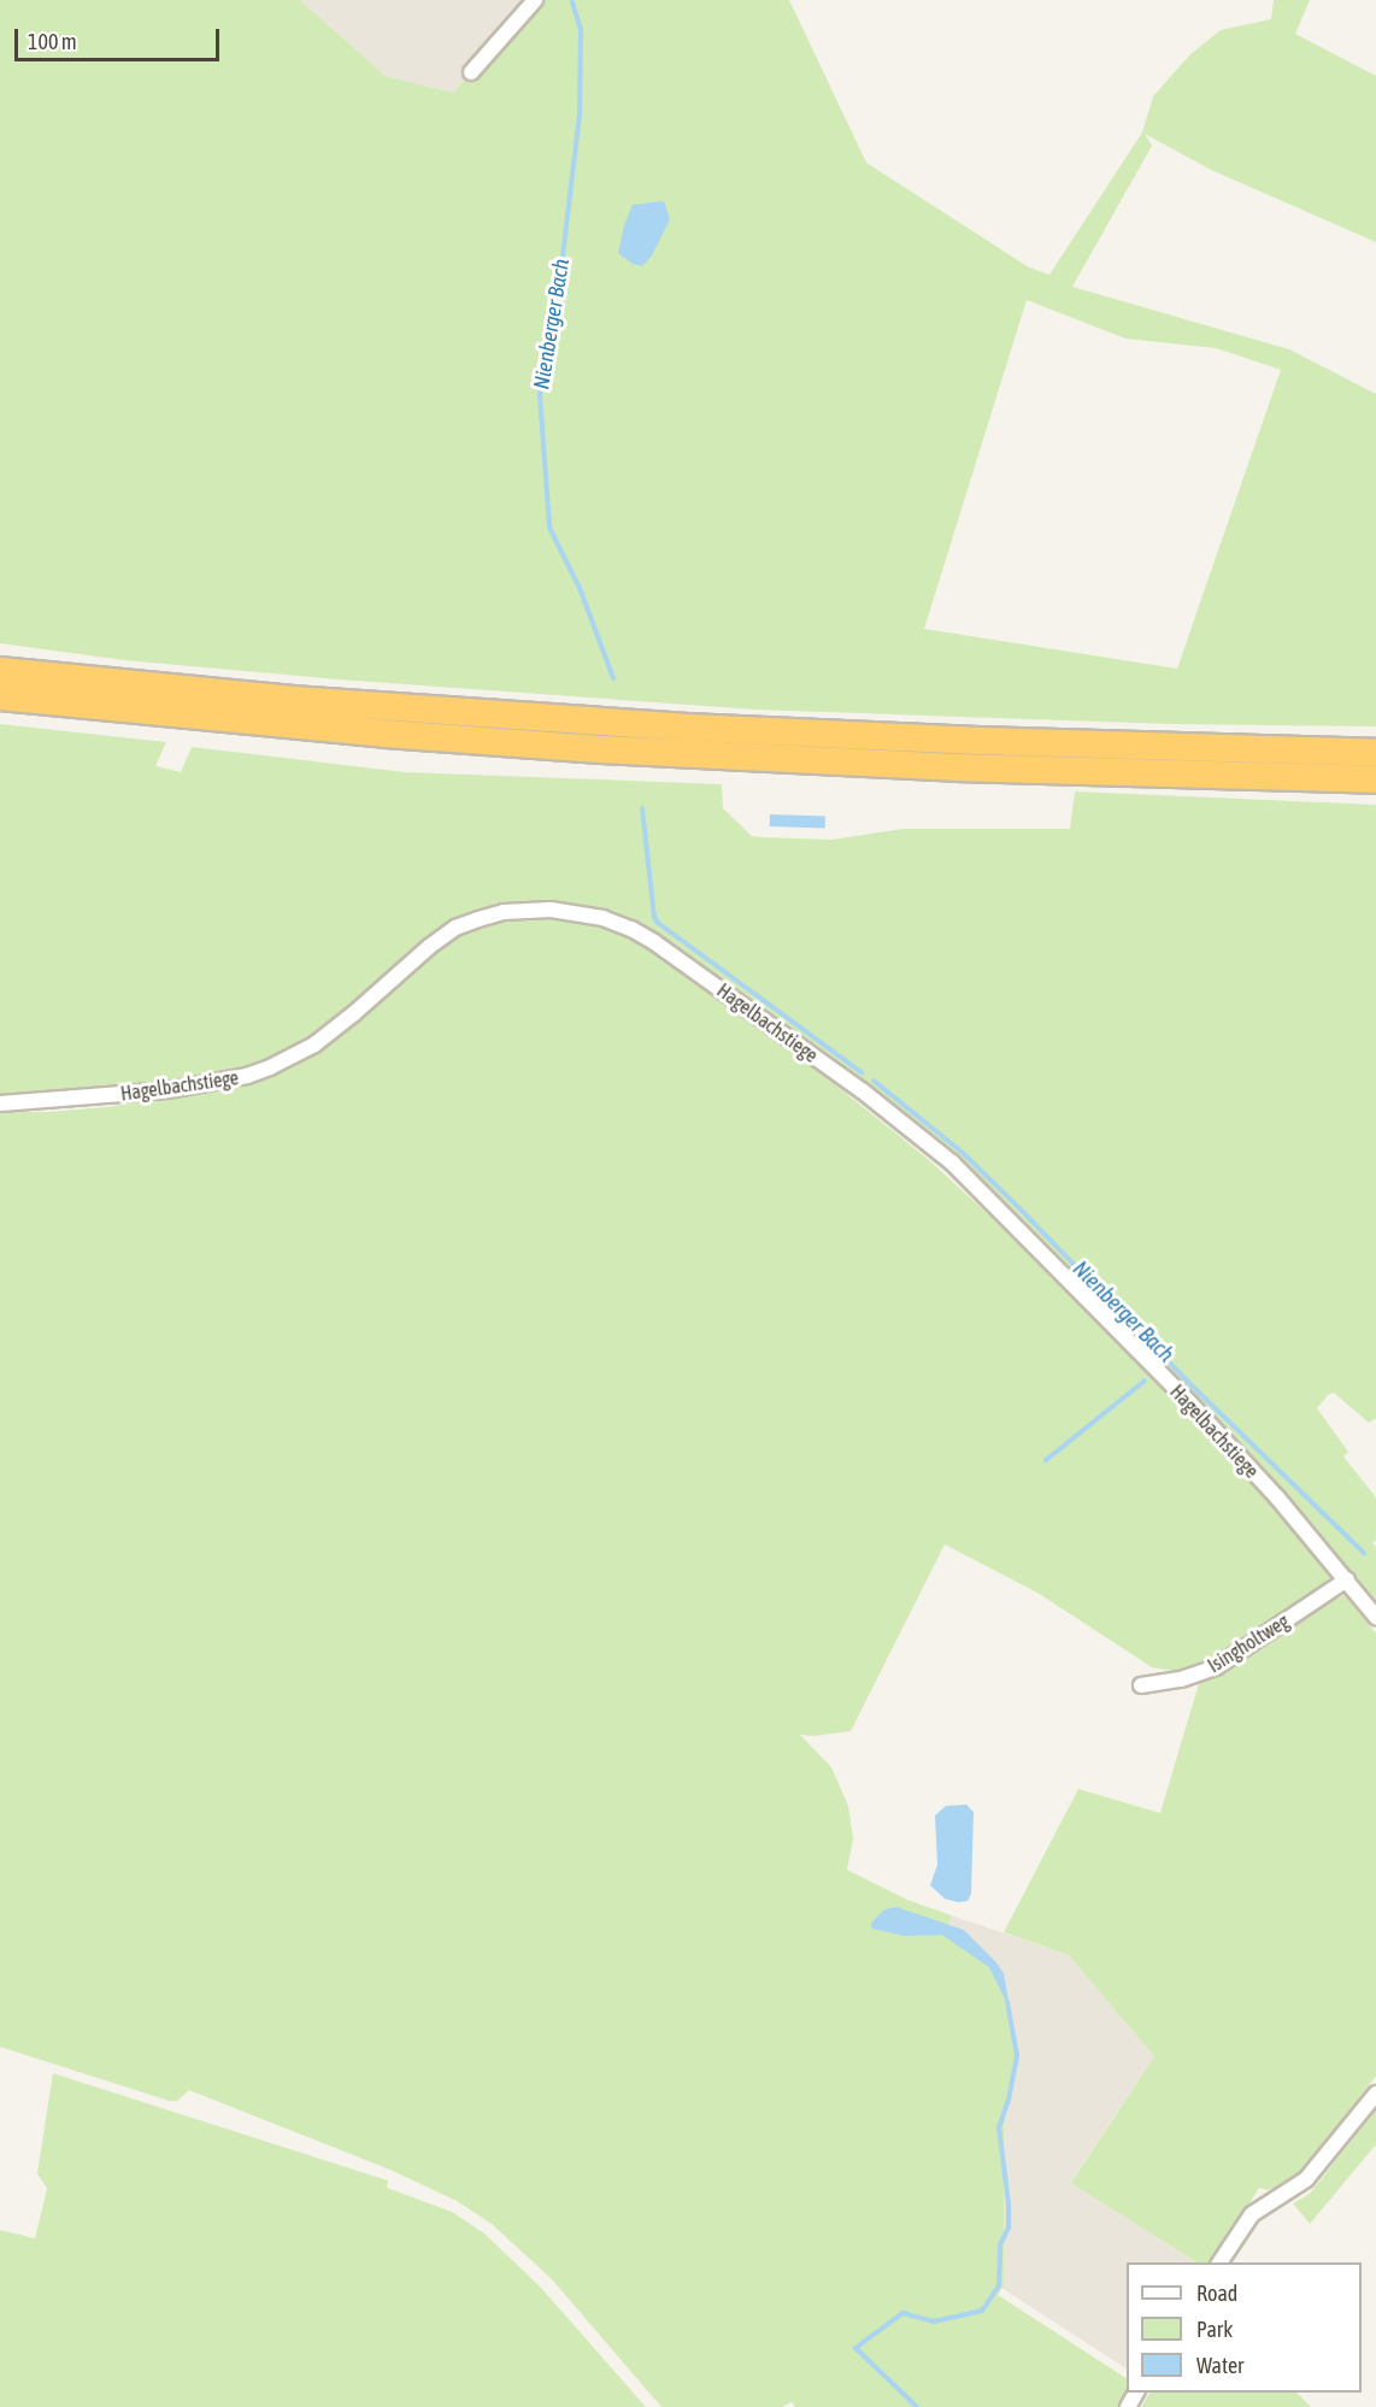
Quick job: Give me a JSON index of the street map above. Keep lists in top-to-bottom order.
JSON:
{
  "streets": {
    "street": ["Hagelbachstiege", "Isingholtweg"]
  },
  "crossings": [
    ["Hagelbachstiege", "Isingholtweg"]
  ],
  "water": ["Nienberger Bach"],
  "legend": ["Road", "Park", "Water"],
  "scale_bar": "100 m"
}
